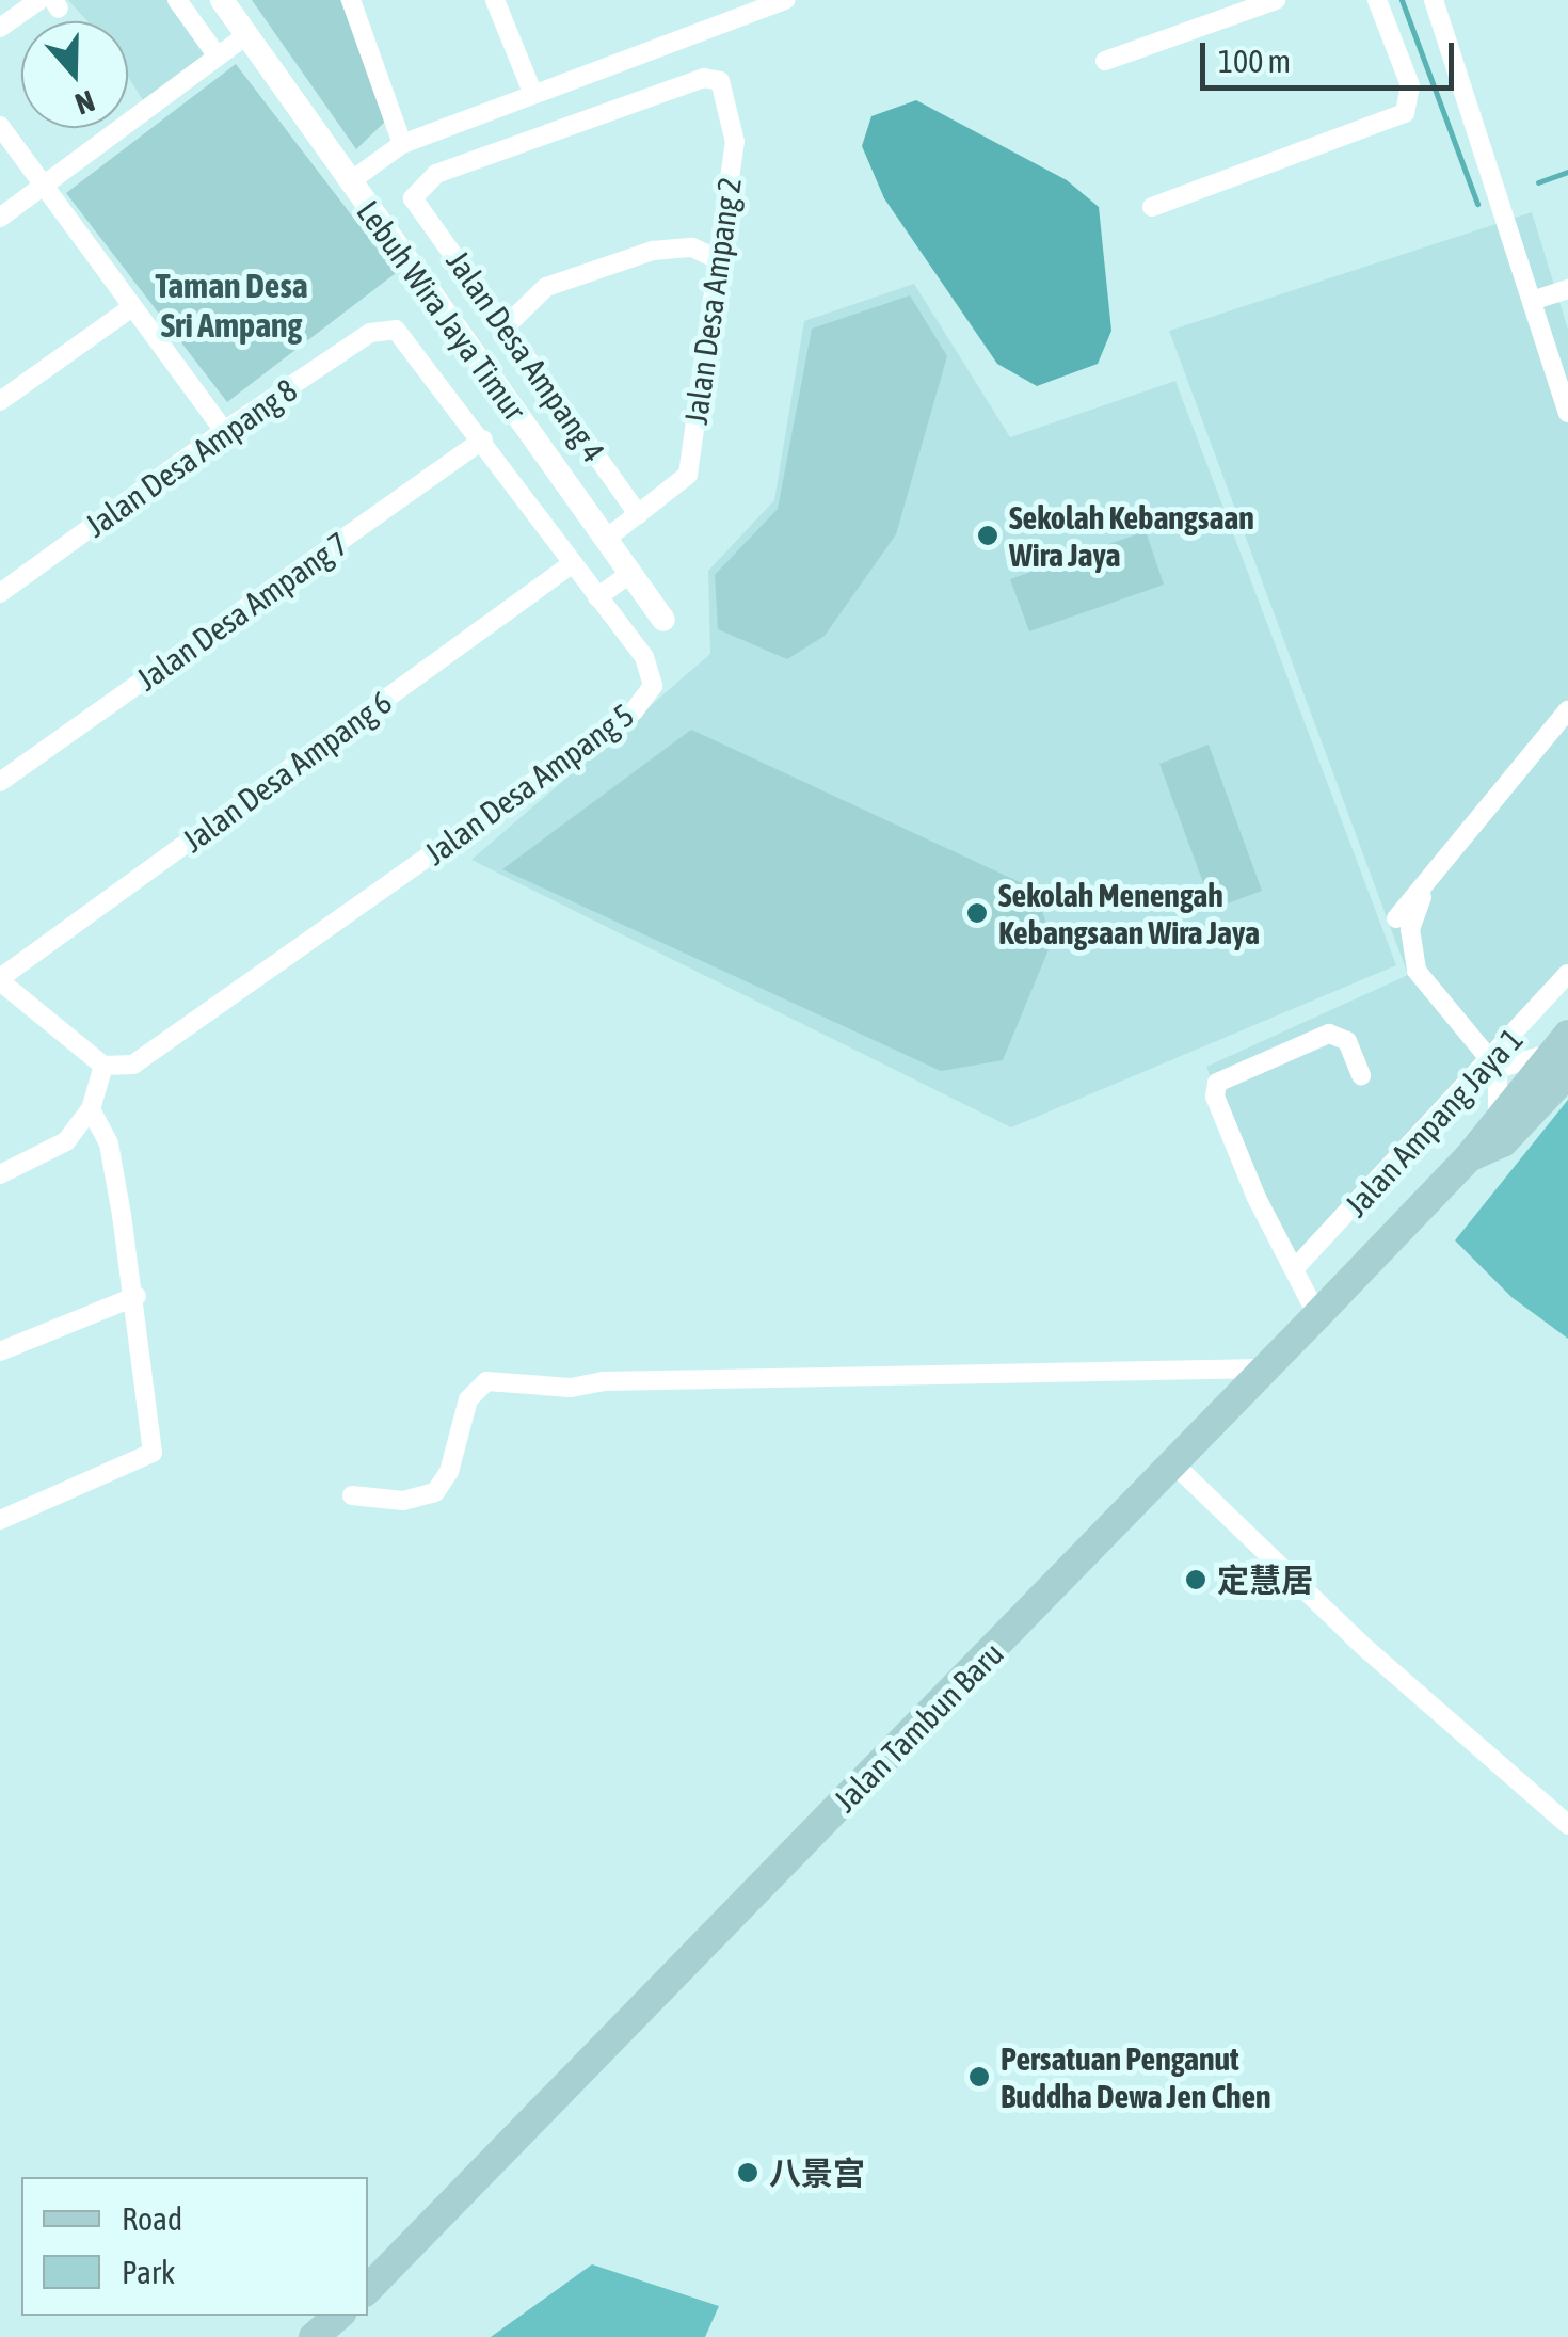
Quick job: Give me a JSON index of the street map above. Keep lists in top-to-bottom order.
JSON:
{
  "streets": {
    "main road": ["Jalan Tambun Baru"],
    "street": [
      "Jalan Desa Ampang 2",
      "Lebuh Wira Jaya Timur",
      "Jalan Desa Ampang 4",
      "Jalan Desa Ampang 8",
      "Jalan Desa Ampang 7",
      "Jalan Desa Ampang 6",
      "Jalan Desa Ampang 5",
      "Jalan Ampang Jaya 1"
    ]
  },
  "crossings": [
    ["Jalan Desa Ampang 2", "Lebuh Wira Jaya Timur"],
    ["Jalan Desa Ampang 2", "Jalan Desa Ampang 4"],
    ["Jalan Desa Ampang 8", "Jalan Desa Ampang 5"],
    ["Jalan Desa Ampang 7", "Jalan Desa Ampang 5"],
    ["Jalan Desa Ampang 6", "Jalan Desa Ampang 5"]
  ],
  "districts": ["Taman Desa Sri Ampang"],
  "places": [
    "Sekolah Kebangsaan Wira Jaya",
    "Sekolah Menengah Kebangsaan Wira Jaya",
    "定慧居",
    "Persatuan Penganut Buddha Dewa Jen Chen",
    "八景宫"
  ],
  "legend": ["Road", "Park"],
  "scale_bar": "100 m",
  "north": "bottom"
}
